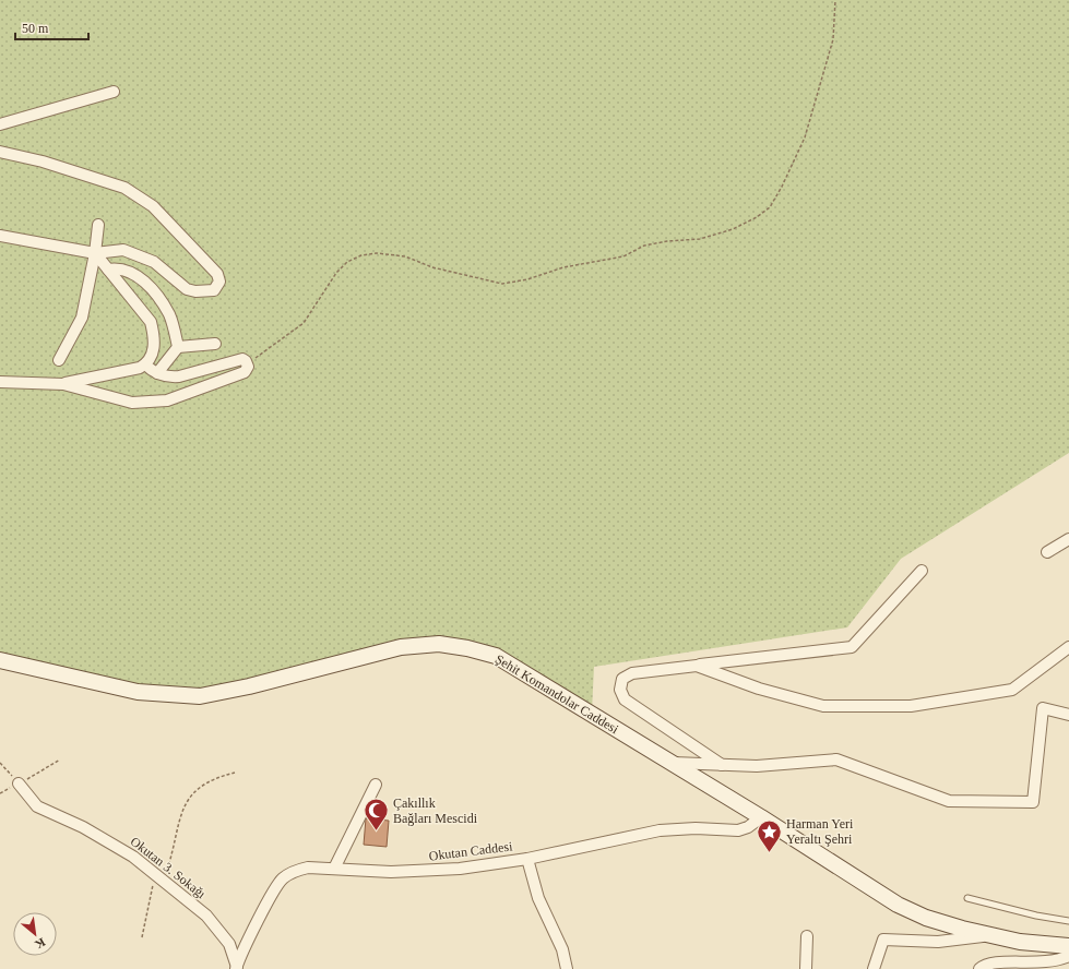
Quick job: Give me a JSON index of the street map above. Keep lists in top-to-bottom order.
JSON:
{
  "streets": {
    "main road": ["Şehit Komandolar Caddesi"],
    "street": ["Okutan Caddesi", "Okutan 3. Sokağı"]
  },
  "crossings": [
    ["Şehit Komandolar Caddesi", "Okutan Caddesi"],
    ["Okutan Caddesi", "Okutan 3. Sokağı"]
  ],
  "places": {
    "mosque": ["Çakıllık Bağları Mescidi"],
    "place": ["Harman Yeri Yeraltı Şehri"]
  },
  "scale_bar": "50 m",
  "north": "bottom right"
}
